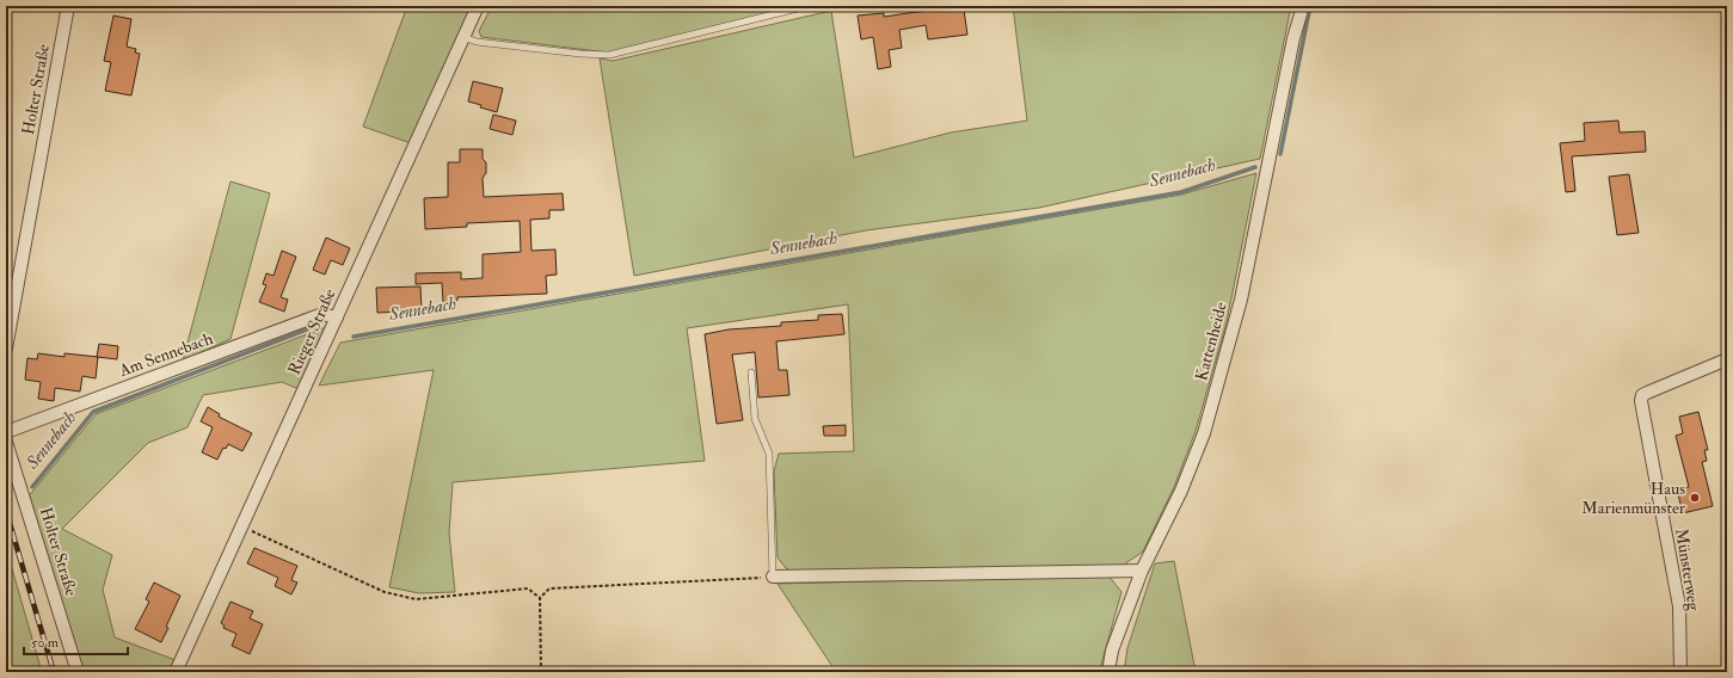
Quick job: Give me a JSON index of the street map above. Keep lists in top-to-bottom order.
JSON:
{
  "streets": {
    "street": [
      "Holter Straße",
      "Rieger Straße",
      "Kattenheide",
      "Am Sennebach",
      "Münsterweg"
    ]
  },
  "crossings": [
    ["Rieger Straße", "Am Sennebach"]
  ],
  "water": ["Sennebach"],
  "places": ["Haus Marienmünster"],
  "scale_bar": "50 m"
}
